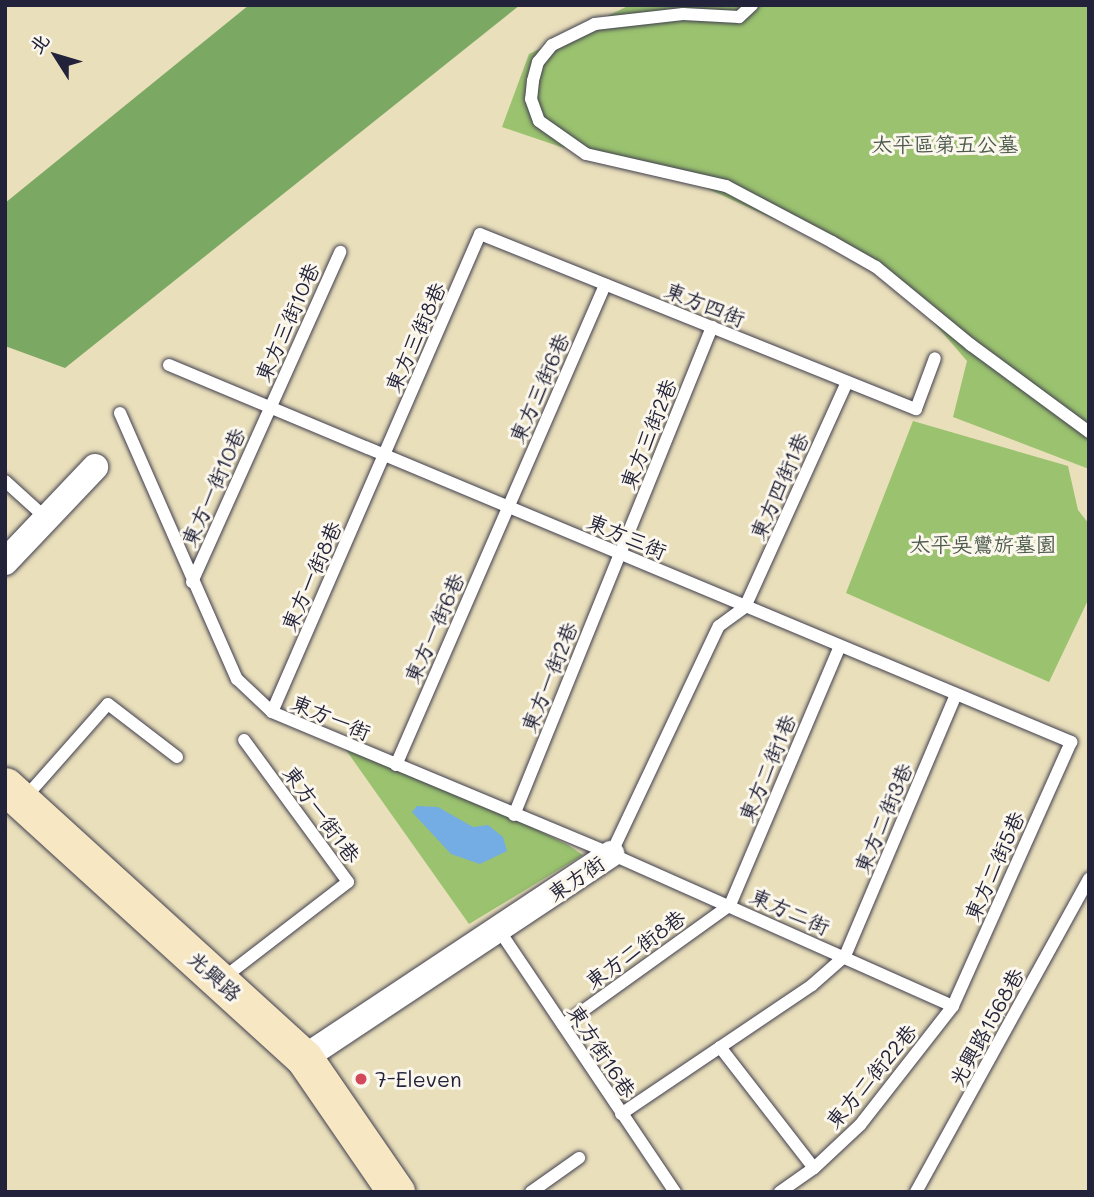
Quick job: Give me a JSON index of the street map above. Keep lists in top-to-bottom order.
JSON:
{
  "streets": {
    "main road": ["光興路"],
    "street": ["東方街"],
    "lane": [
      "東方四街",
      "東方三街10巷",
      "東方三街8巷",
      "東方三街6巷",
      "東方三街2巷",
      "東方四街1巷",
      "東方一街10巷",
      "東方三街",
      "東方一街8巷",
      "東方一街6巷",
      "東方一街2巷",
      "東方一街",
      "東方二街1巷",
      "東方一街1巷",
      "東方二街3巷",
      "東方二街5巷",
      "東方二街",
      "東方二街8巷",
      "光興路1568巷",
      "東方街16巷",
      "東方二街22巷"
    ]
  },
  "crossings": [
    ["東方四街", "東方三街8巷"],
    ["東方四街", "東方三街6巷"],
    ["東方四街", "東方三街2巷"],
    ["東方四街", "東方四街1巷"],
    ["東方三街10巷", "東方一街10巷"],
    ["東方三街10巷", "東方三街"],
    ["東方三街8巷", "東方三街"],
    ["東方三街8巷", "東方一街8巷"],
    ["東方三街6巷", "東方三街"],
    ["東方三街6巷", "東方一街6巷"],
    ["東方三街2巷", "東方三街"],
    ["東方三街2巷", "東方一街2巷"],
    ["東方四街1巷", "東方三街"],
    ["東方四街1巷", "東方街"],
    ["東方一街10巷", "東方三街"],
    ["東方一街10巷", "東方一街"],
    ["東方三街", "東方一街8巷"],
    ["東方三街", "東方一街6巷"],
    ["東方三街", "東方一街2巷"],
    ["東方三街", "東方二街1巷"],
    ["東方三街", "東方二街3巷"],
    ["東方三街", "東方二街5巷"],
    ["東方三街", "東方街"],
    ["東方一街8巷", "東方一街"],
    ["東方一街6巷", "東方一街"],
    ["東方一街2巷", "東方一街"],
    ["東方一街", "東方街"],
    ["東方一街", "東方二街"],
    ["東方二街1巷", "東方二街"],
    ["東方二街1巷", "東方二街8巷"],
    ["東方一街1巷", "光興路"],
    ["東方二街3巷", "東方二街"],
    ["東方二街5巷", "東方二街"],
    ["東方二街5巷", "東方二街22巷"],
    ["東方街", "東方二街"],
    ["東方街", "光興路"],
    ["東方街", "東方街16巷"],
    ["東方二街", "東方二街8巷"],
    ["東方二街", "東方二街22巷"],
    ["東方二街8巷", "東方街16巷"]
  ],
  "parks": ["太平區第五公墓", "太平吳鸞旂墓園"],
  "places": ["7-Eleven"],
  "north": "top left"
}
